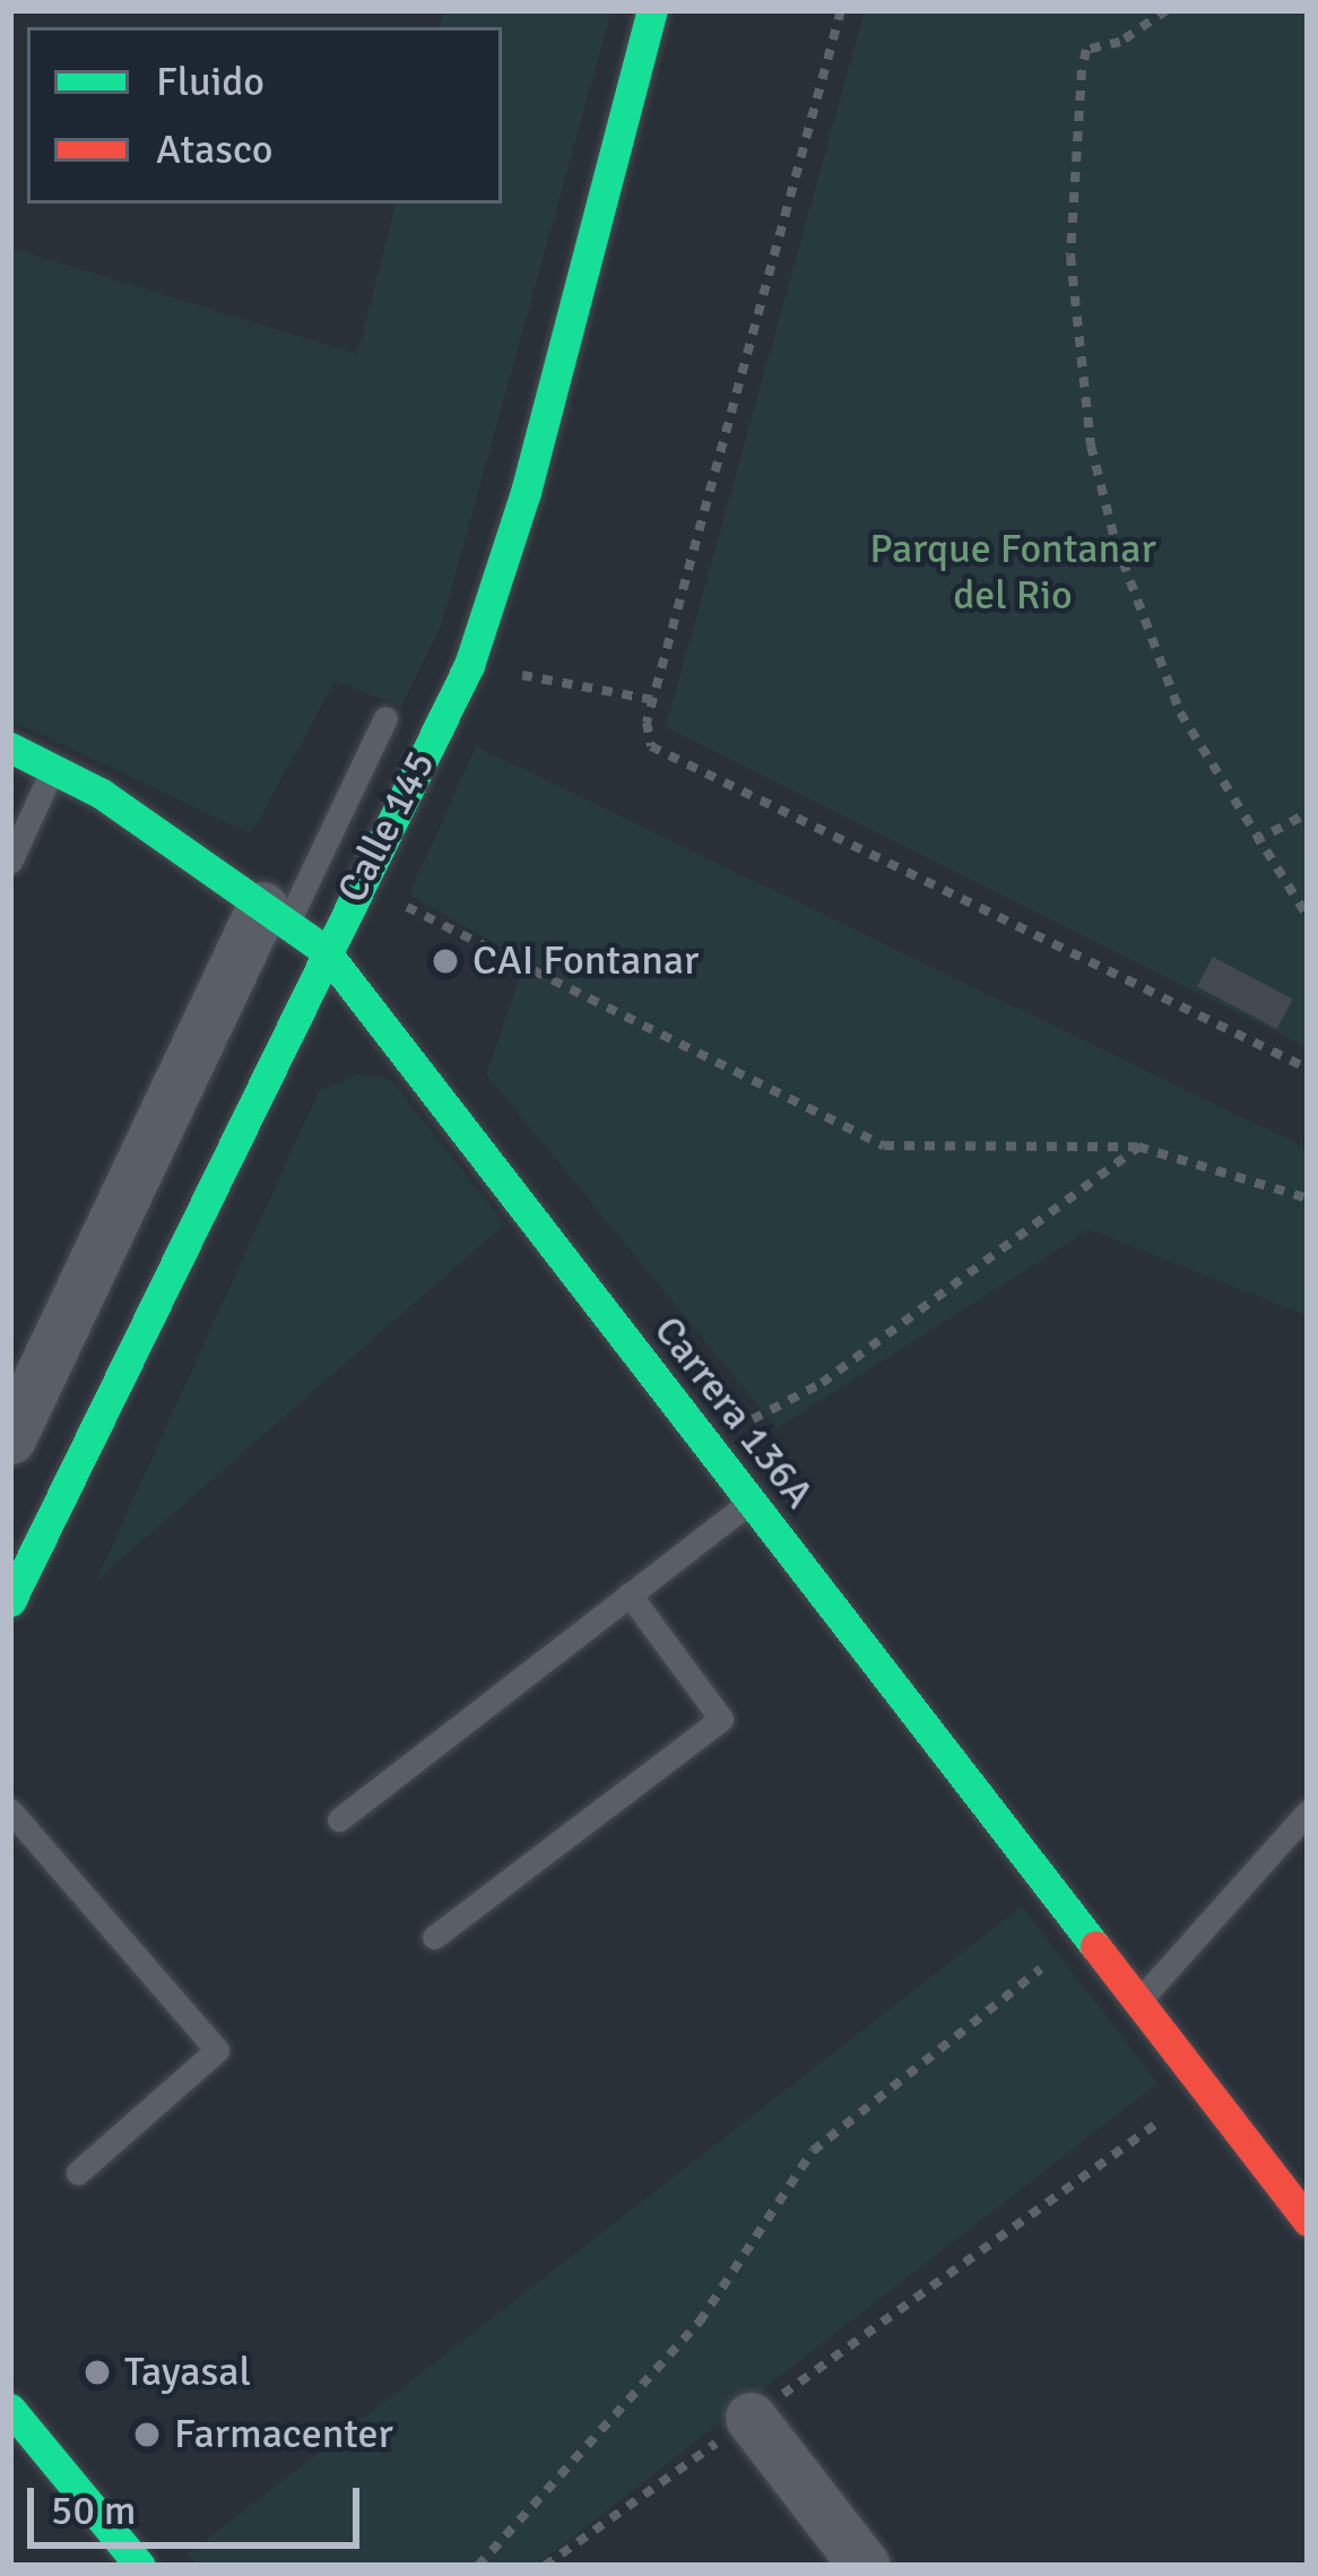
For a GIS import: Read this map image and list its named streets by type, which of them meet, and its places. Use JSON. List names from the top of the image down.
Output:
{
  "streets": {
    "street": ["Calle 145", "Carrera 136A"]
  },
  "crossings": [
    ["Calle 145", "Carrera 136A"]
  ],
  "parks": ["Parque Fontanar del Rio"],
  "places": ["CAI Fontanar", "Tayasal", "Farmacenter"],
  "legend": ["Fluido", "Atasco"],
  "scale_bar": "50 m"
}
